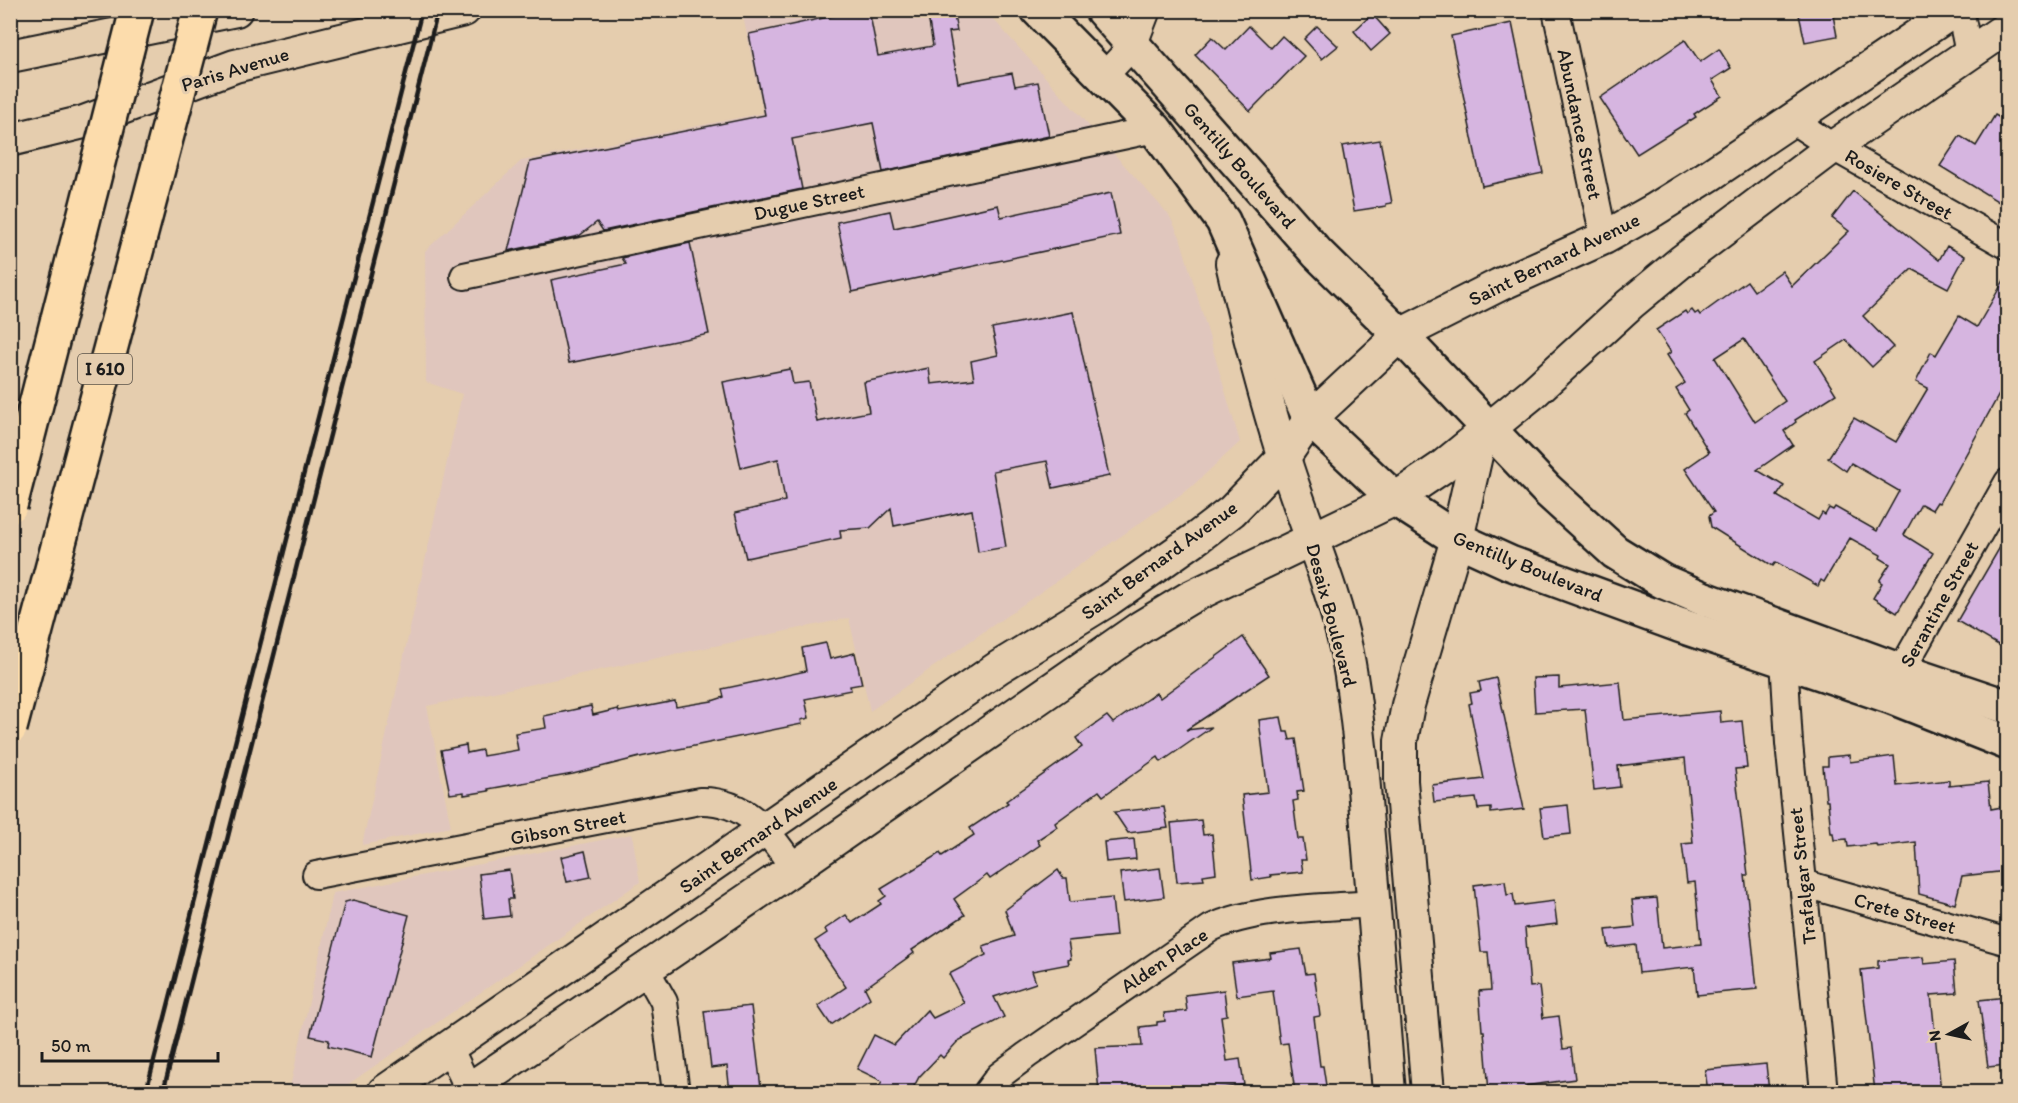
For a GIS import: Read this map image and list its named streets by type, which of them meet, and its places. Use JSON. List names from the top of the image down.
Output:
{
  "streets": {
    "highway": ["I 610"],
    "main road": ["Gentilly Boulevard"],
    "street": [
      "Paris Avenue",
      "Abundance Street",
      "Rosiere Street",
      "Dugue Street",
      "Saint Bernard Avenue",
      "Serantine Street",
      "Desaix Boulevard",
      "Gibson Street",
      "Trafalgar Street",
      "Crete Street",
      "Alden Place"
    ]
  },
  "crossings": [
    ["Abundance Street", "Saint Bernard Avenue"],
    ["Gentilly Boulevard", "Dugue Street"],
    ["Gentilly Boulevard", "Saint Bernard Avenue"],
    ["Gentilly Boulevard", "Serantine Street"],
    ["Gentilly Boulevard", "Desaix Boulevard"],
    ["Gentilly Boulevard", "Trafalgar Street"],
    ["Rosiere Street", "Saint Bernard Avenue"],
    ["Saint Bernard Avenue", "Desaix Boulevard"],
    ["Saint Bernard Avenue", "Gibson Street"],
    ["Desaix Boulevard", "Alden Place"],
    ["Trafalgar Street", "Crete Street"]
  ],
  "scale_bar": "50 m",
  "north": "left"
}
